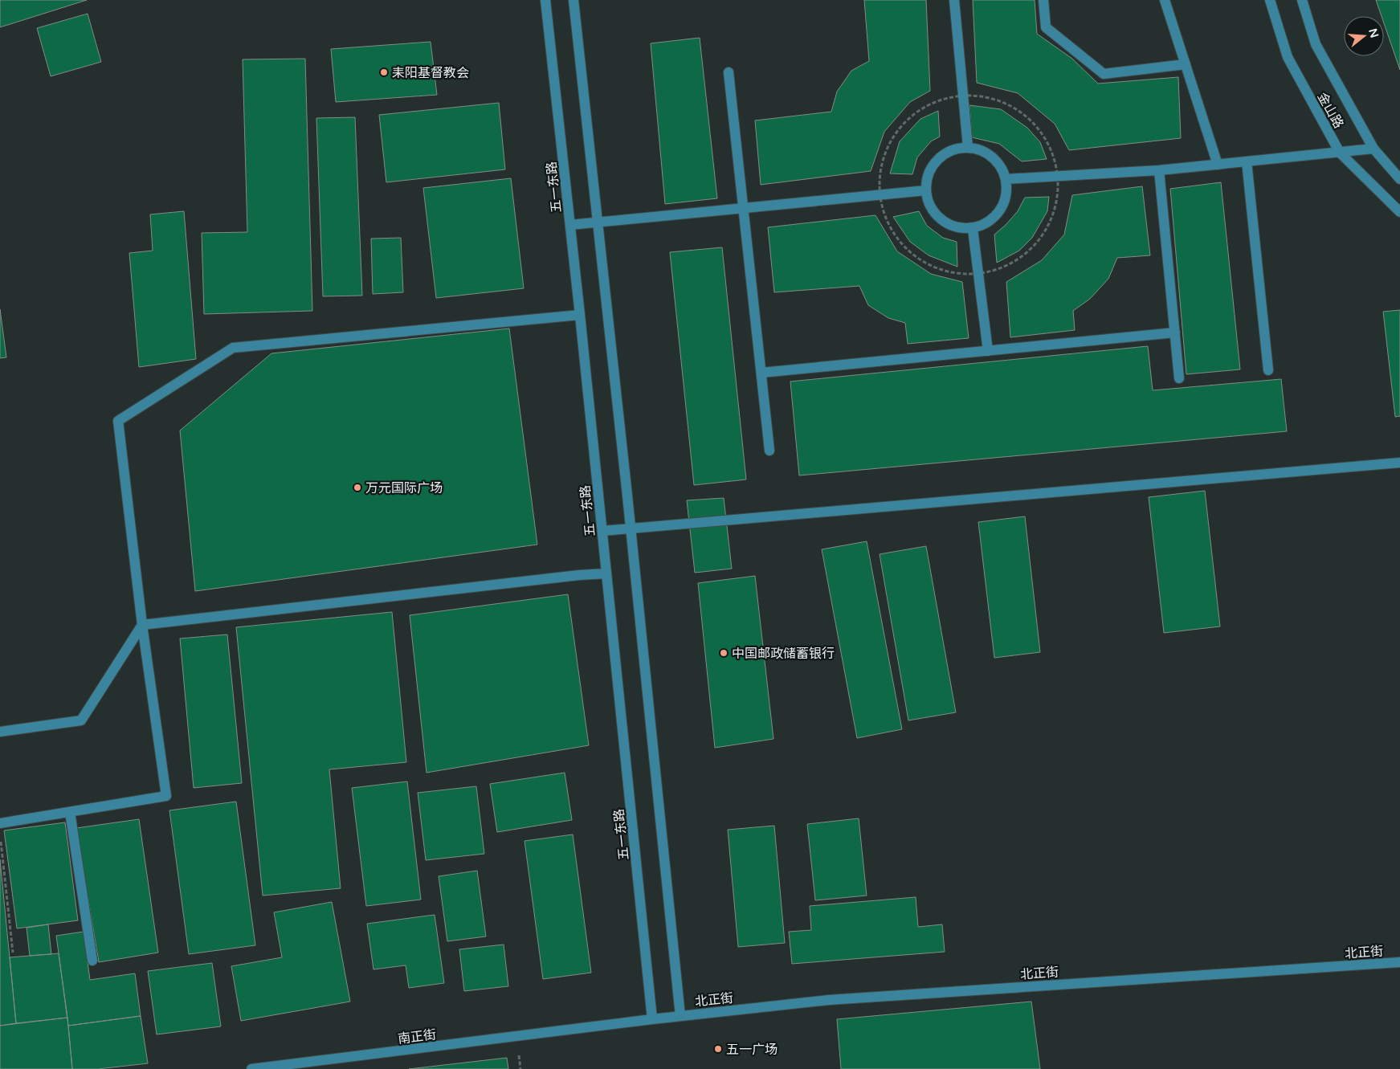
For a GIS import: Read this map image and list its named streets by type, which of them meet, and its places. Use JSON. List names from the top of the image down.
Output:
{
  "streets": {
    "street": [
      "金山路",
      "五一东路",
      "北正街",
      "南正街"
    ]
  },
  "crossings": [
    ["五一东路", "北正街"],
    ["五一东路", "南正街"],
    ["北正街", "南正街"]
  ],
  "places": [
    "耒阳基督教会",
    "万元国际广场",
    "中国邮政储蓄银行",
    "五一广场"
  ],
  "north": "right"
}
